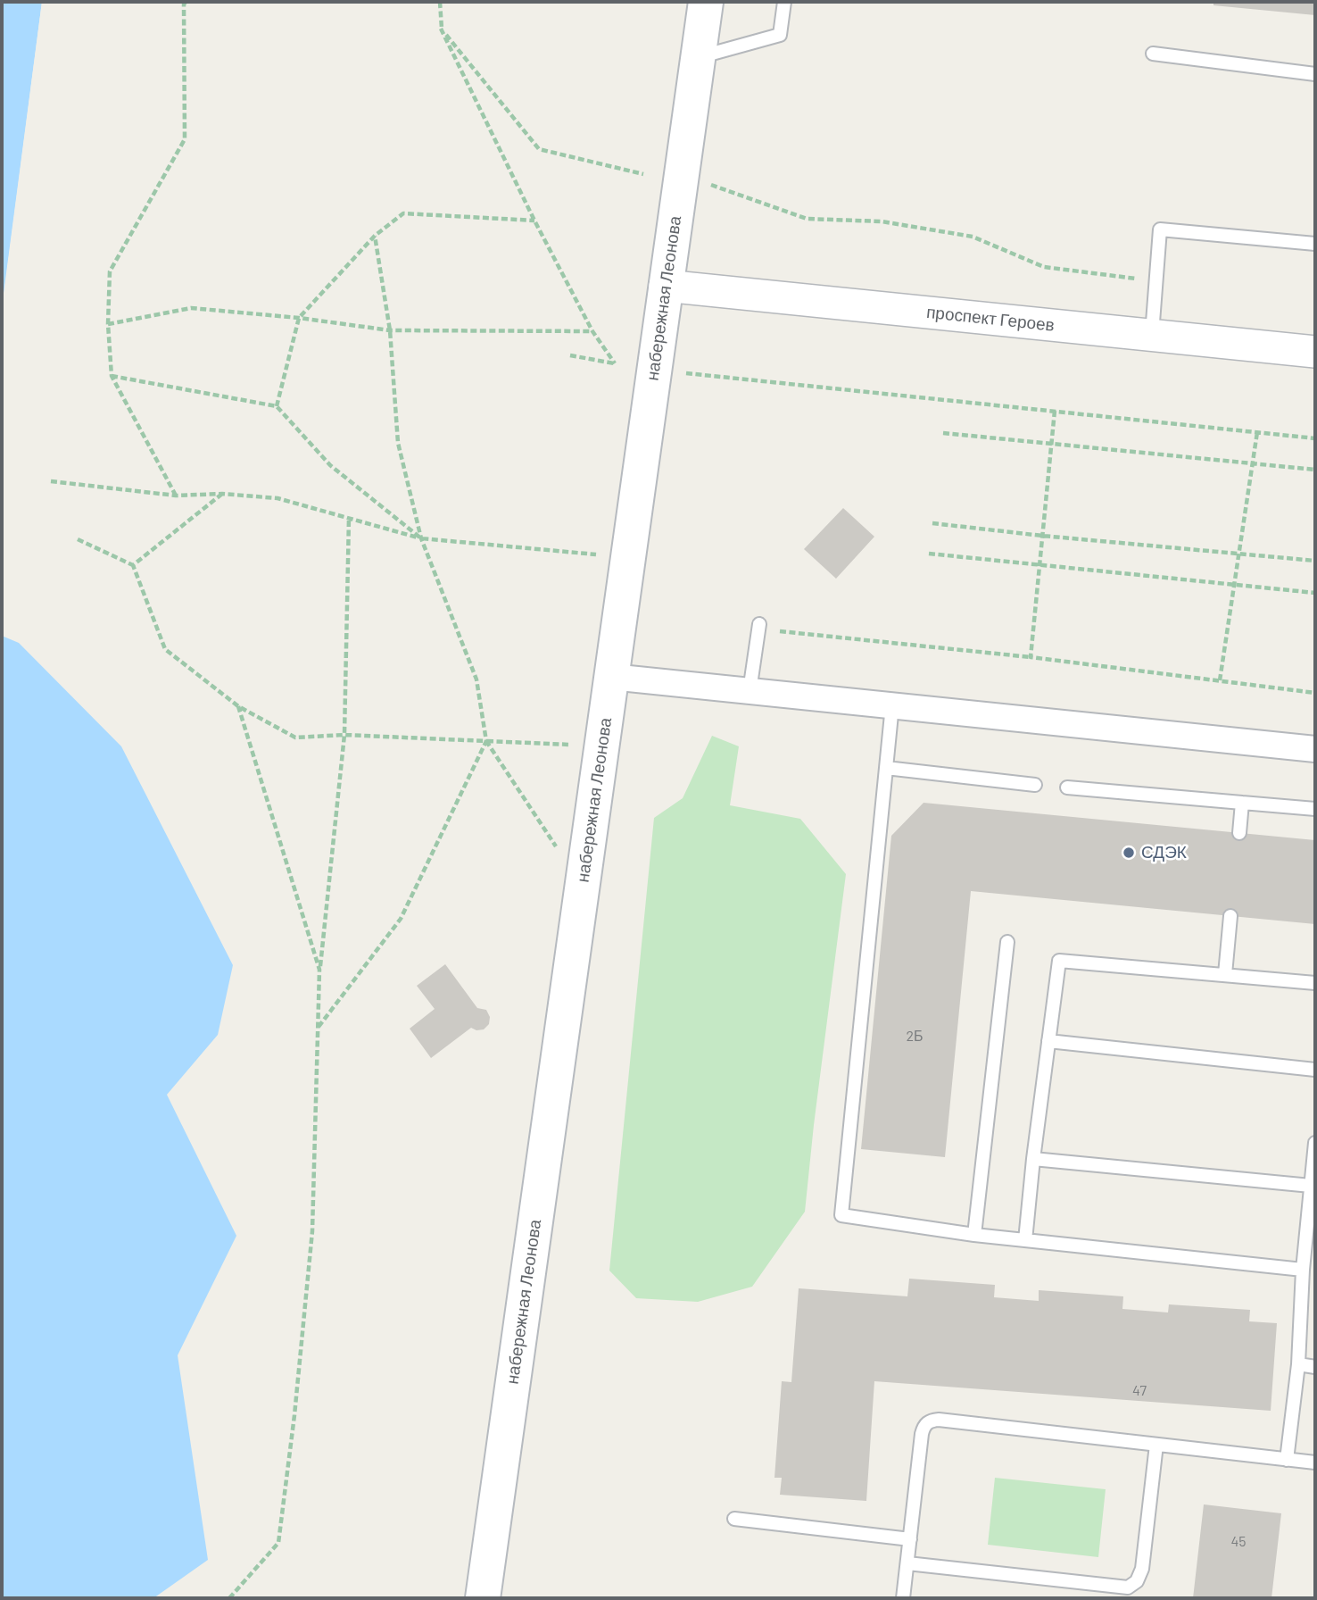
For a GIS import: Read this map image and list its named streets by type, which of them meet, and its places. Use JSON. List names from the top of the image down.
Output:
{
  "streets": {
    "main road": ["набережная Леонова"],
    "street": ["проспект Героев"]
  },
  "crossings": [
    ["набережная Леонова", "проспект Героев"]
  ],
  "places": ["СДЭК"],
  "house_numbers": ["2Б", "47", "45"]
}
